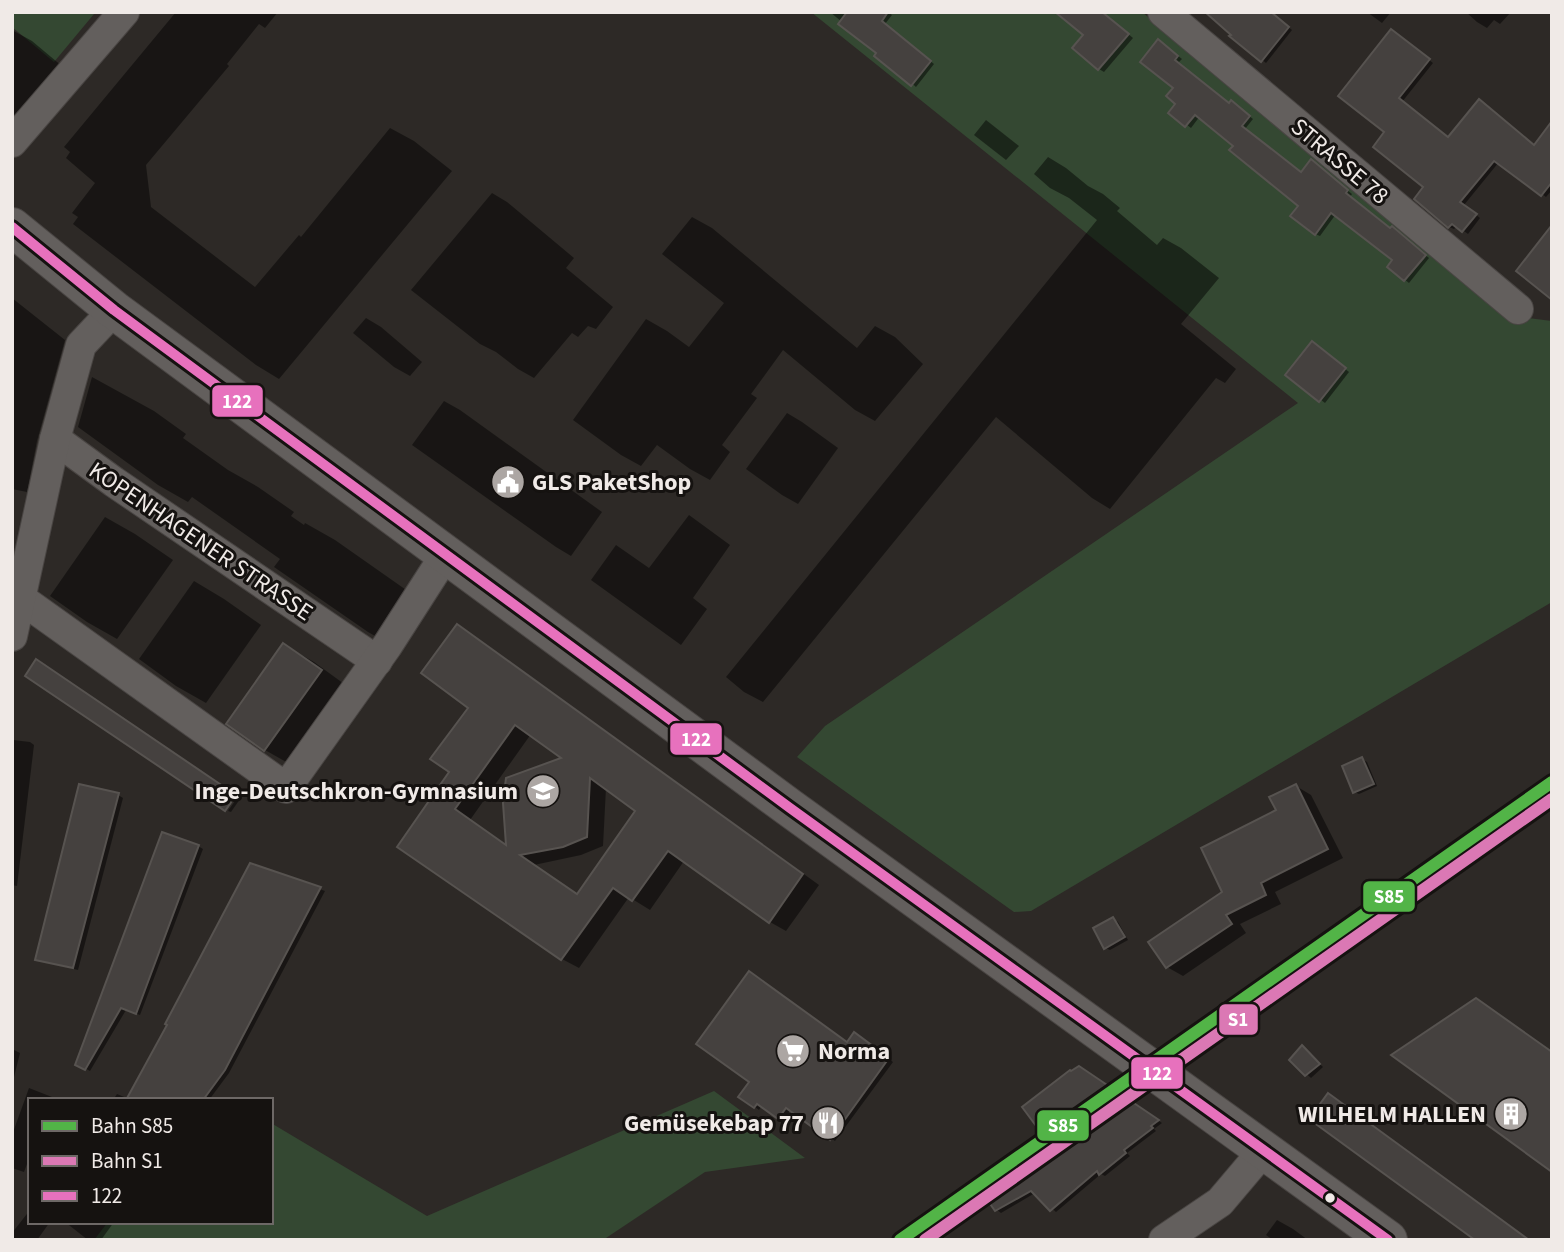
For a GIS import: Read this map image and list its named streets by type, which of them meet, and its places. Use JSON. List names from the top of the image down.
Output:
{
  "streets": {
    "street": ["STRASSE 78", "KOPENHAGENER STRASSE"]
  },
  "places": {
    "public building": ["GLS PaketShop"],
    "school or university": ["Inge-Deutschkron-Gymnasium"],
    "supermarket": ["Norma"],
    "building": ["WILHELM HALLEN"],
    "restaurant": ["Gemüsekebap 77"]
  },
  "lines": ["transit line 122", "rail line S85", "rail line S1"],
  "legend": ["Bahn S85", "Bahn S1", "122"]
}
